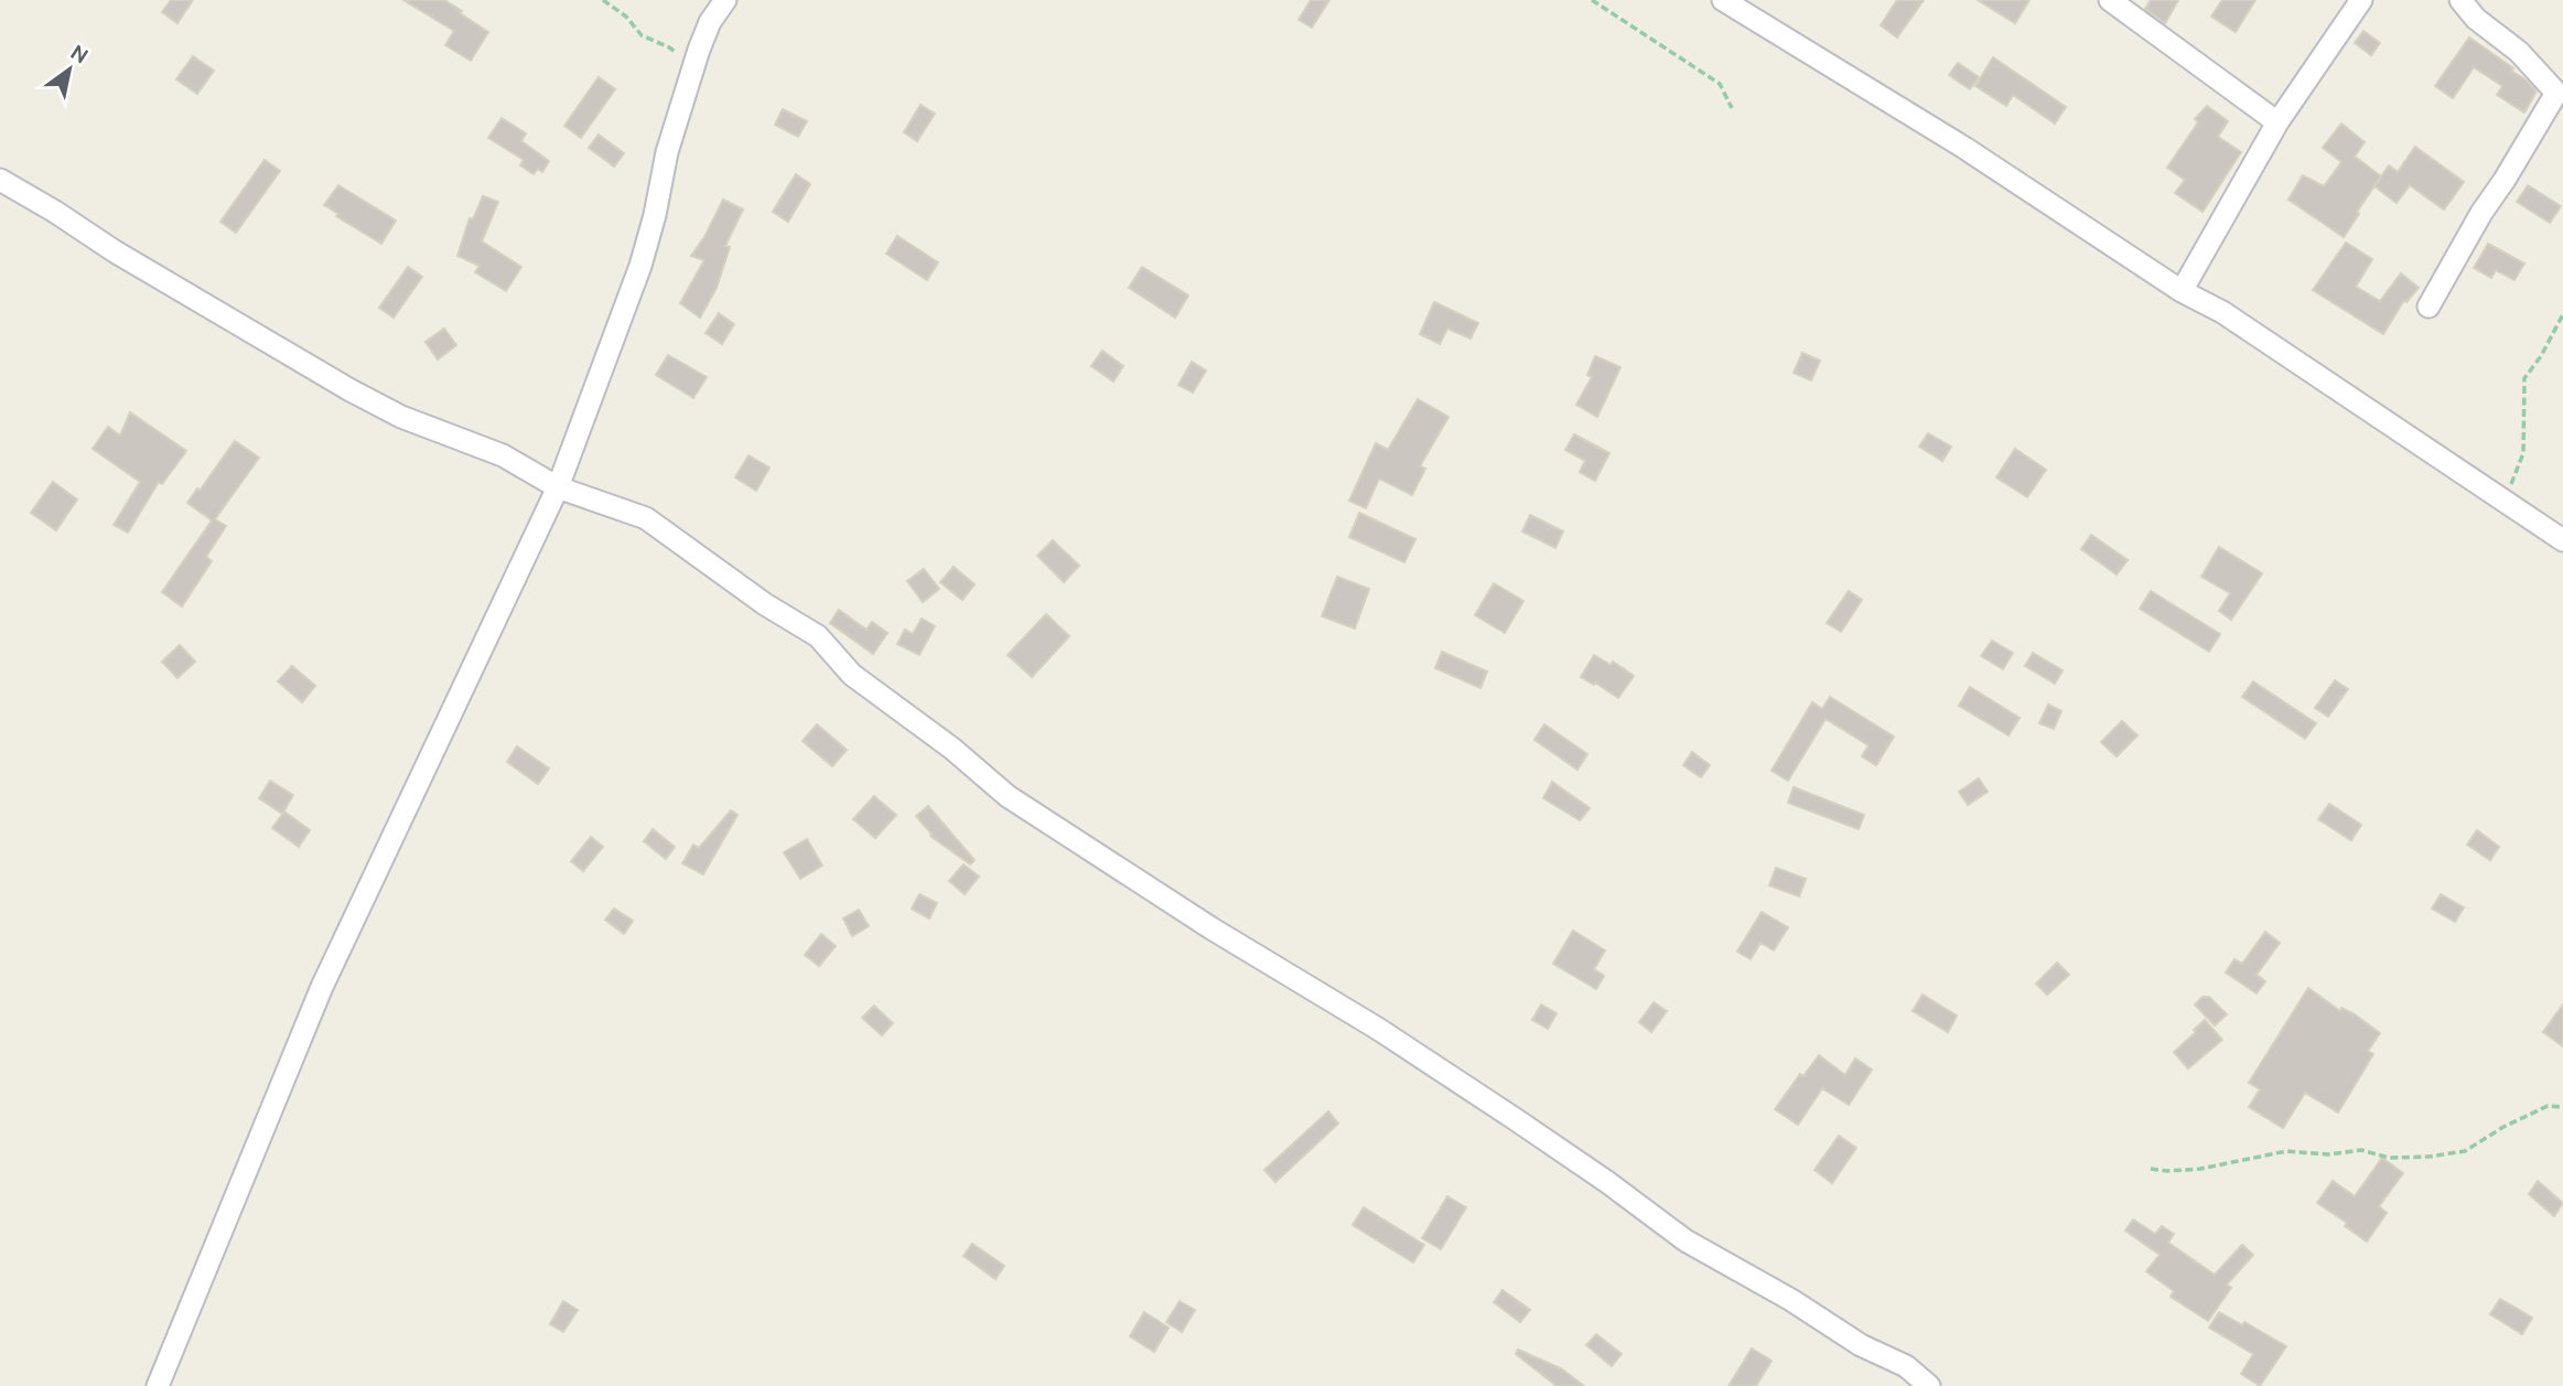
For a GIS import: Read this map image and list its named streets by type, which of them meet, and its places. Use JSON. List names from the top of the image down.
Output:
{
  "north": "top right"
}
